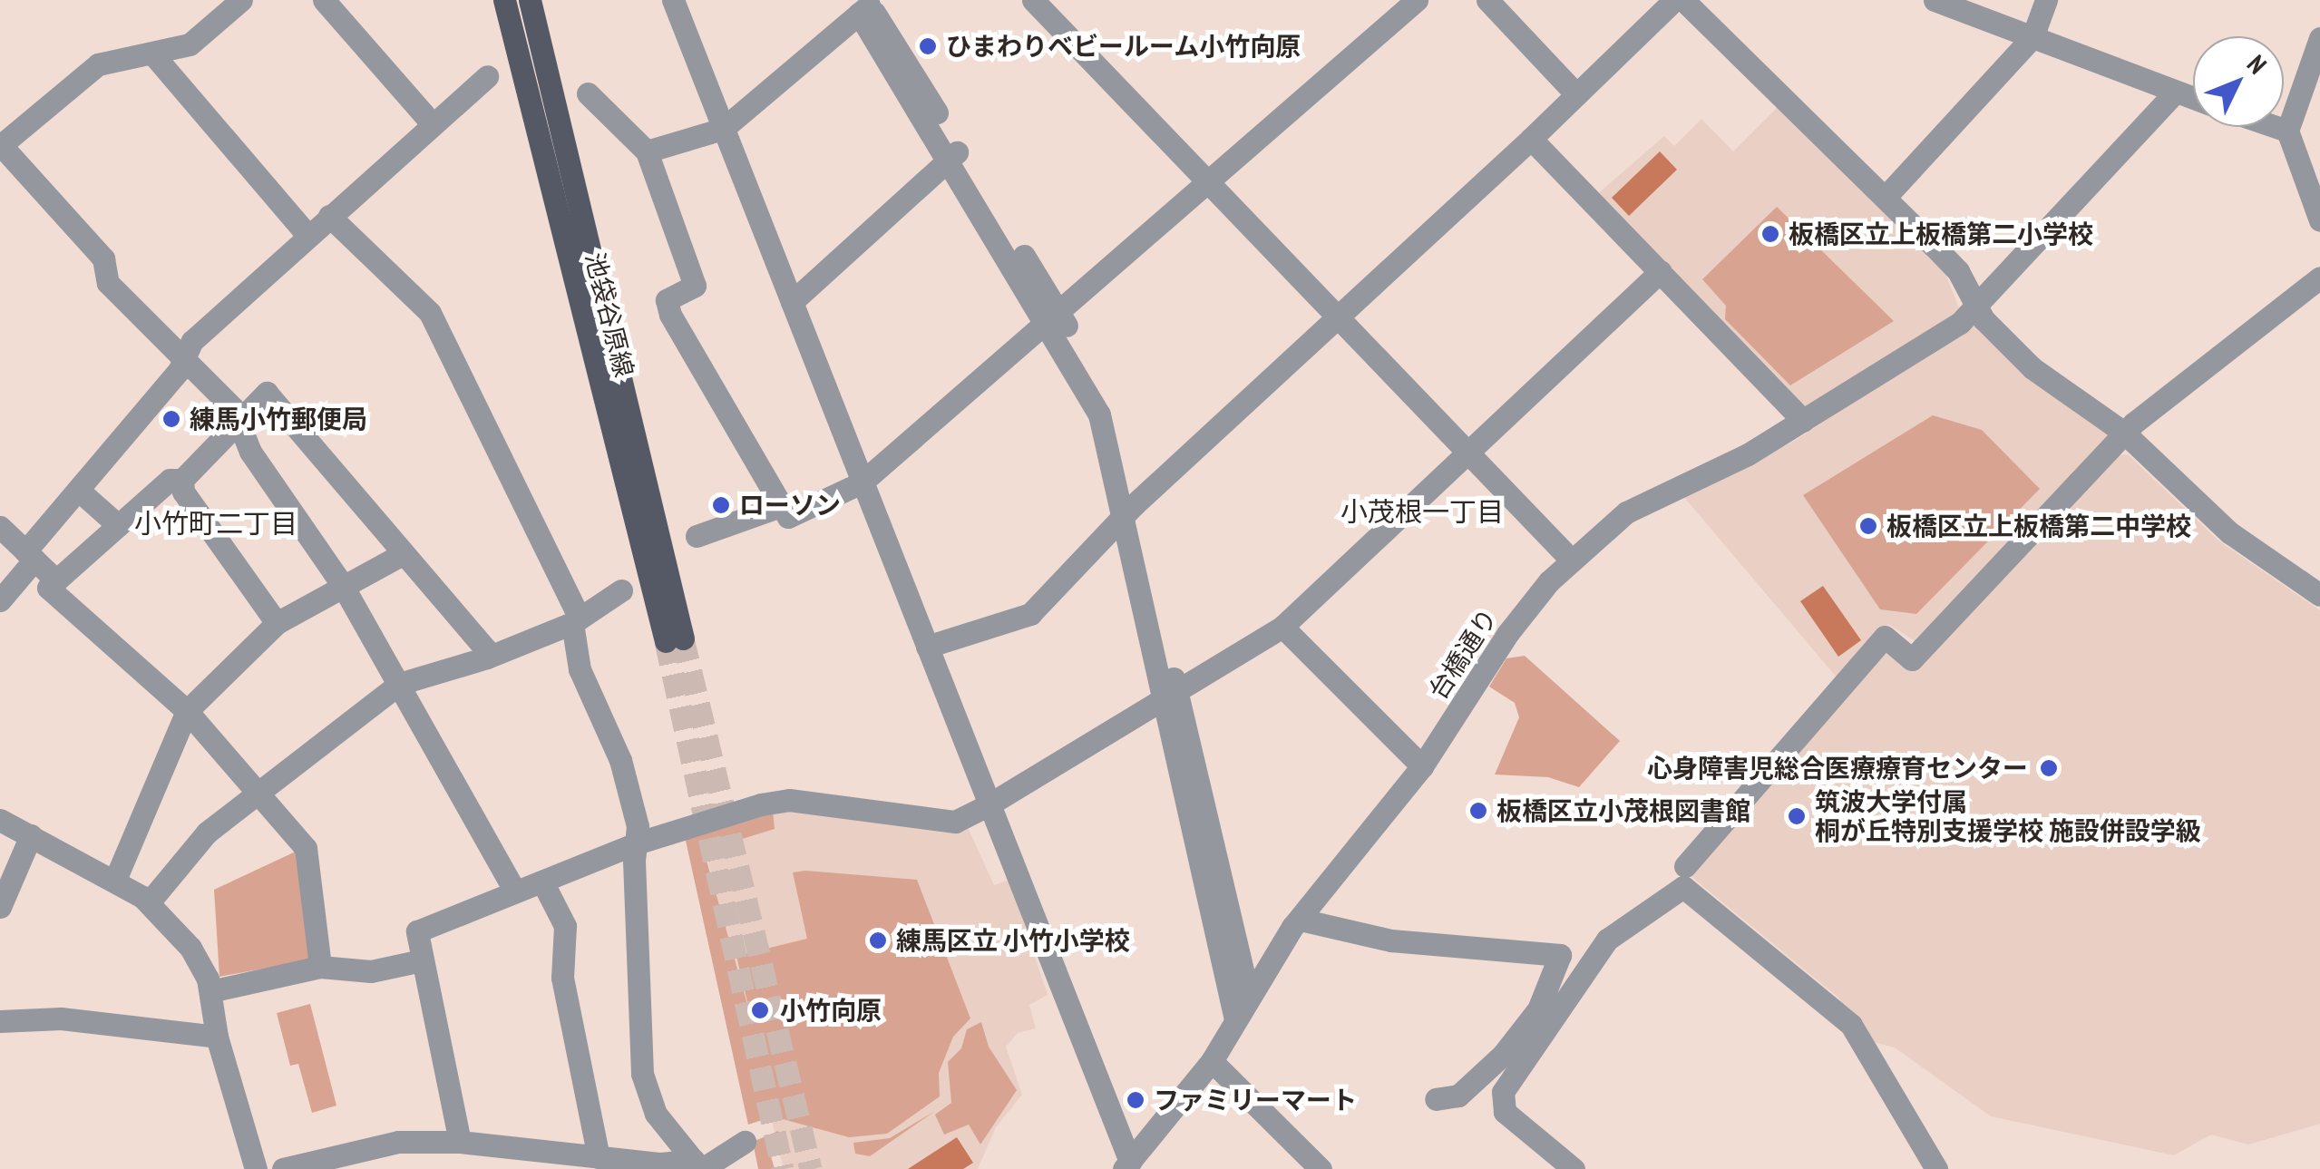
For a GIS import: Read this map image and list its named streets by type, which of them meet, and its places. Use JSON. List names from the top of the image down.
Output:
{
  "streets": {
    "main road": ["池袋谷原線"],
    "street": ["台橋通り"]
  },
  "districts": ["小茂根一丁目", "小竹町二丁目"],
  "places": [
    "ひまわりベビールーム小竹向原",
    "板橋区立上板橋第二小学校",
    "練馬小竹郵便局",
    "ローソン",
    "板橋区立上板橋第二中学校",
    "心身障害児総合医療療育センター",
    "板橋区立小茂根図書館",
    "筑波大学付属 桐が丘特別支援学校 施設併設学級",
    "練馬区立 小竹小学校",
    "小竹向原",
    "ファミリーマート"
  ],
  "north": "top right"
}
